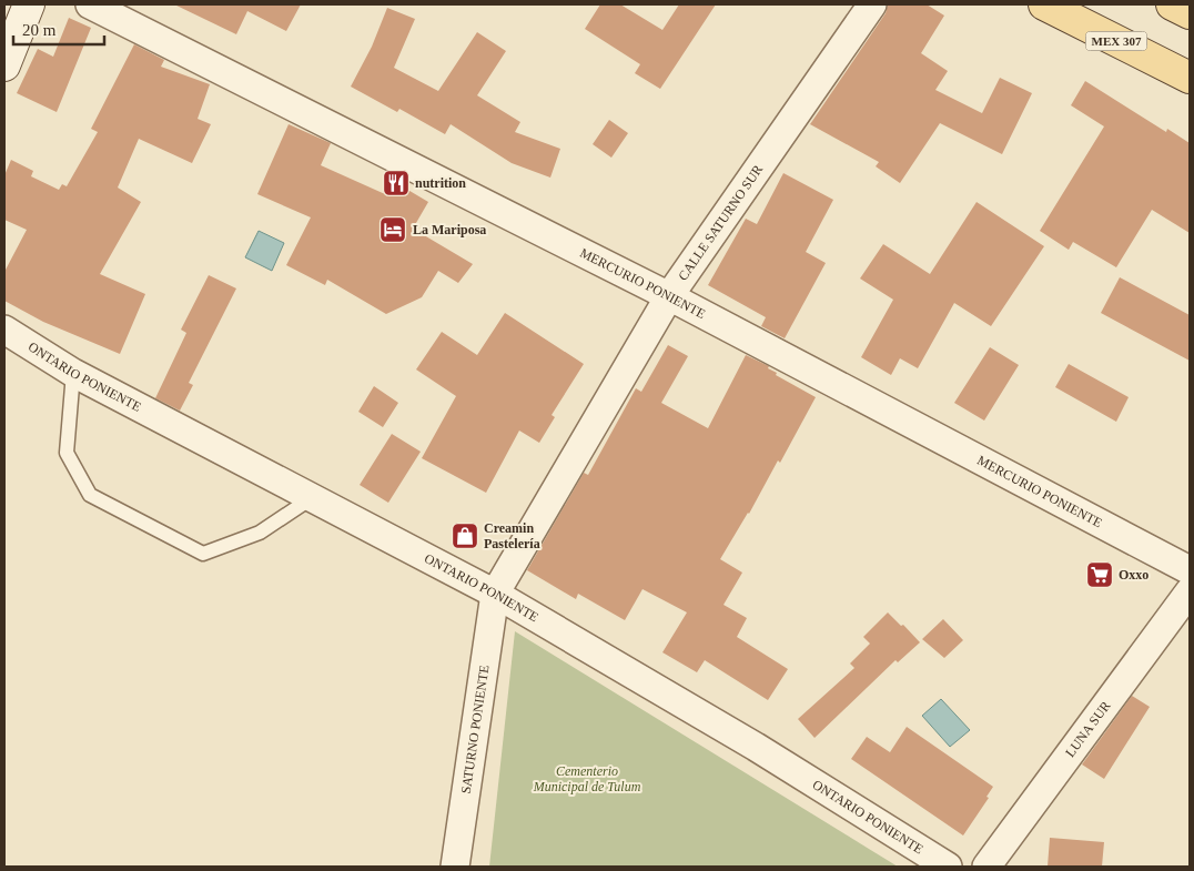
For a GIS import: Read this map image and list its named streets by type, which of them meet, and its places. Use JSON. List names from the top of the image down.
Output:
{
  "streets": {
    "main road": ["MEX 307"],
    "street": [
      "CALLE SATURNO SUR",
      "MERCURIO PONIENTE",
      "ONTARIO PONIENTE",
      "LUNA SUR",
      "SATURNO PONIENTE"
    ]
  },
  "crossings": [
    ["CALLE SATURNO SUR", "MERCURIO PONIENTE"],
    ["CALLE SATURNO SUR", "ONTARIO PONIENTE"],
    ["CALLE SATURNO SUR", "SATURNO PONIENTE"],
    ["ONTARIO PONIENTE", "SATURNO PONIENTE"]
  ],
  "parks": ["Cementerio Municipal de Tulum"],
  "places": {
    "restaurant": ["nutrition"],
    "hotel": ["La Mariposa"],
    "shop": ["Creamin Pastelería"],
    "supermarket": ["Oxxo"]
  },
  "scale_bar": "20 m"
}
